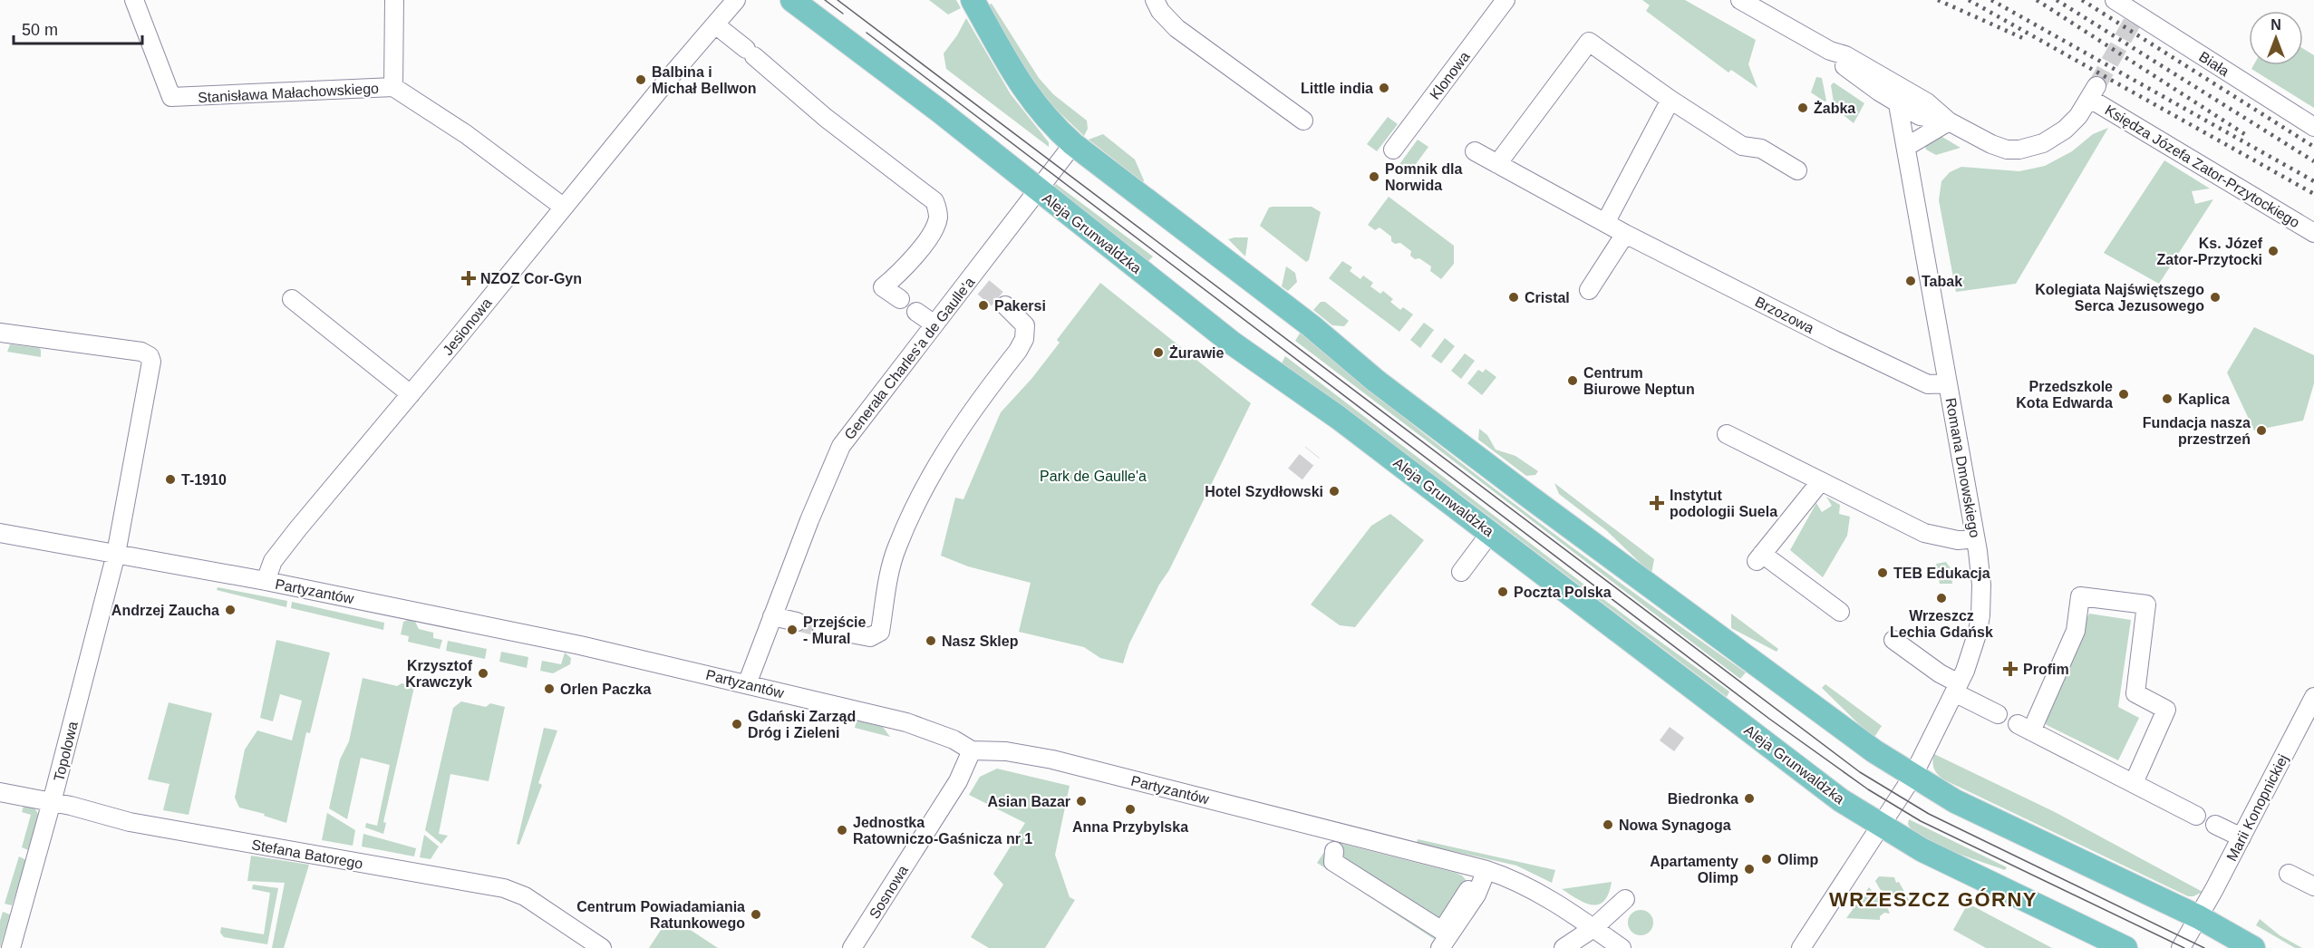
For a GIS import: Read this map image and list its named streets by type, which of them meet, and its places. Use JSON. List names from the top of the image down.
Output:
{
  "streets": {
    "main road": ["Aleja Grunwaldzka"],
    "street": [
      "Biała",
      "Klonowa",
      "Stanisława Małachowskiego",
      "Księdza Józefa Zator-Przytockiego",
      "Brzozowa",
      "Jesionowa",
      "Generała Charles'a de Gaulle'a",
      "Romana Dmowskiego",
      "Partyzantów",
      "Topolowa",
      "Marii Konopnickiej",
      "Stefana Batorego",
      "Sosnowa"
    ]
  },
  "crossings": [
    ["Stanisława Małachowskiego", "Jesionowa"],
    ["Aleja Grunwaldzka", "Generała Charles'a de Gaulle'a"],
    ["Aleja Grunwaldzka", "Romana Dmowskiego"],
    ["Brzozowa", "Romana Dmowskiego"],
    ["Jesionowa", "Partyzantów"],
    ["Generała Charles'a de Gaulle'a", "Partyzantów"],
    ["Partyzantów", "Topolowa"],
    ["Partyzantów", "Sosnowa"],
    ["Topolowa", "Stefana Batorego"]
  ],
  "districts": ["WRZESZCZ GÓRNY"],
  "parks": ["Park de Gaulle'a"],
  "places": {
    "other": [
      "Balbina i Michał Bellwon",
      "Little india",
      "Żabka",
      "Pomnik dla Norwida",
      "Ks. Józef Zator-Przytocki",
      "Tabak",
      "Cristal",
      "Kolegiata Najświętszego Serca Jezusowego",
      "Pakersi",
      "Żurawie",
      "Centrum Biurowe Neptun",
      "Przedszkole Kota Edwarda",
      "Kaplica",
      "Fundacja nasza przestrzeń",
      "T-1910",
      "Hotel Szydłowski",
      "TEB Edukacja",
      "Poczta Polska",
      "Wrzeszcz Lechia Gdańsk",
      "Andrzej Zaucha",
      "Przejście - Mural",
      "Nasz Sklep",
      "Krzysztof Krawczyk",
      "Orlen Paczka",
      "Gdański Zarząd Dróg i Zieleni",
      "Biedronka",
      "Asian Bazar",
      "Anna Przybylska",
      "Nowa Synagoga",
      "Jednostka Ratowniczo-Gaśnicza nr 1",
      "Olimp",
      "Apartamenty Olimp",
      "Centrum Powiadamiania Ratunkowego"
    ],
    "health": ["NZOZ Cor-Gyn", "Instytut podologii Suela", "Profim"]
  },
  "scale_bar": "50 m",
  "north": "top"
}
